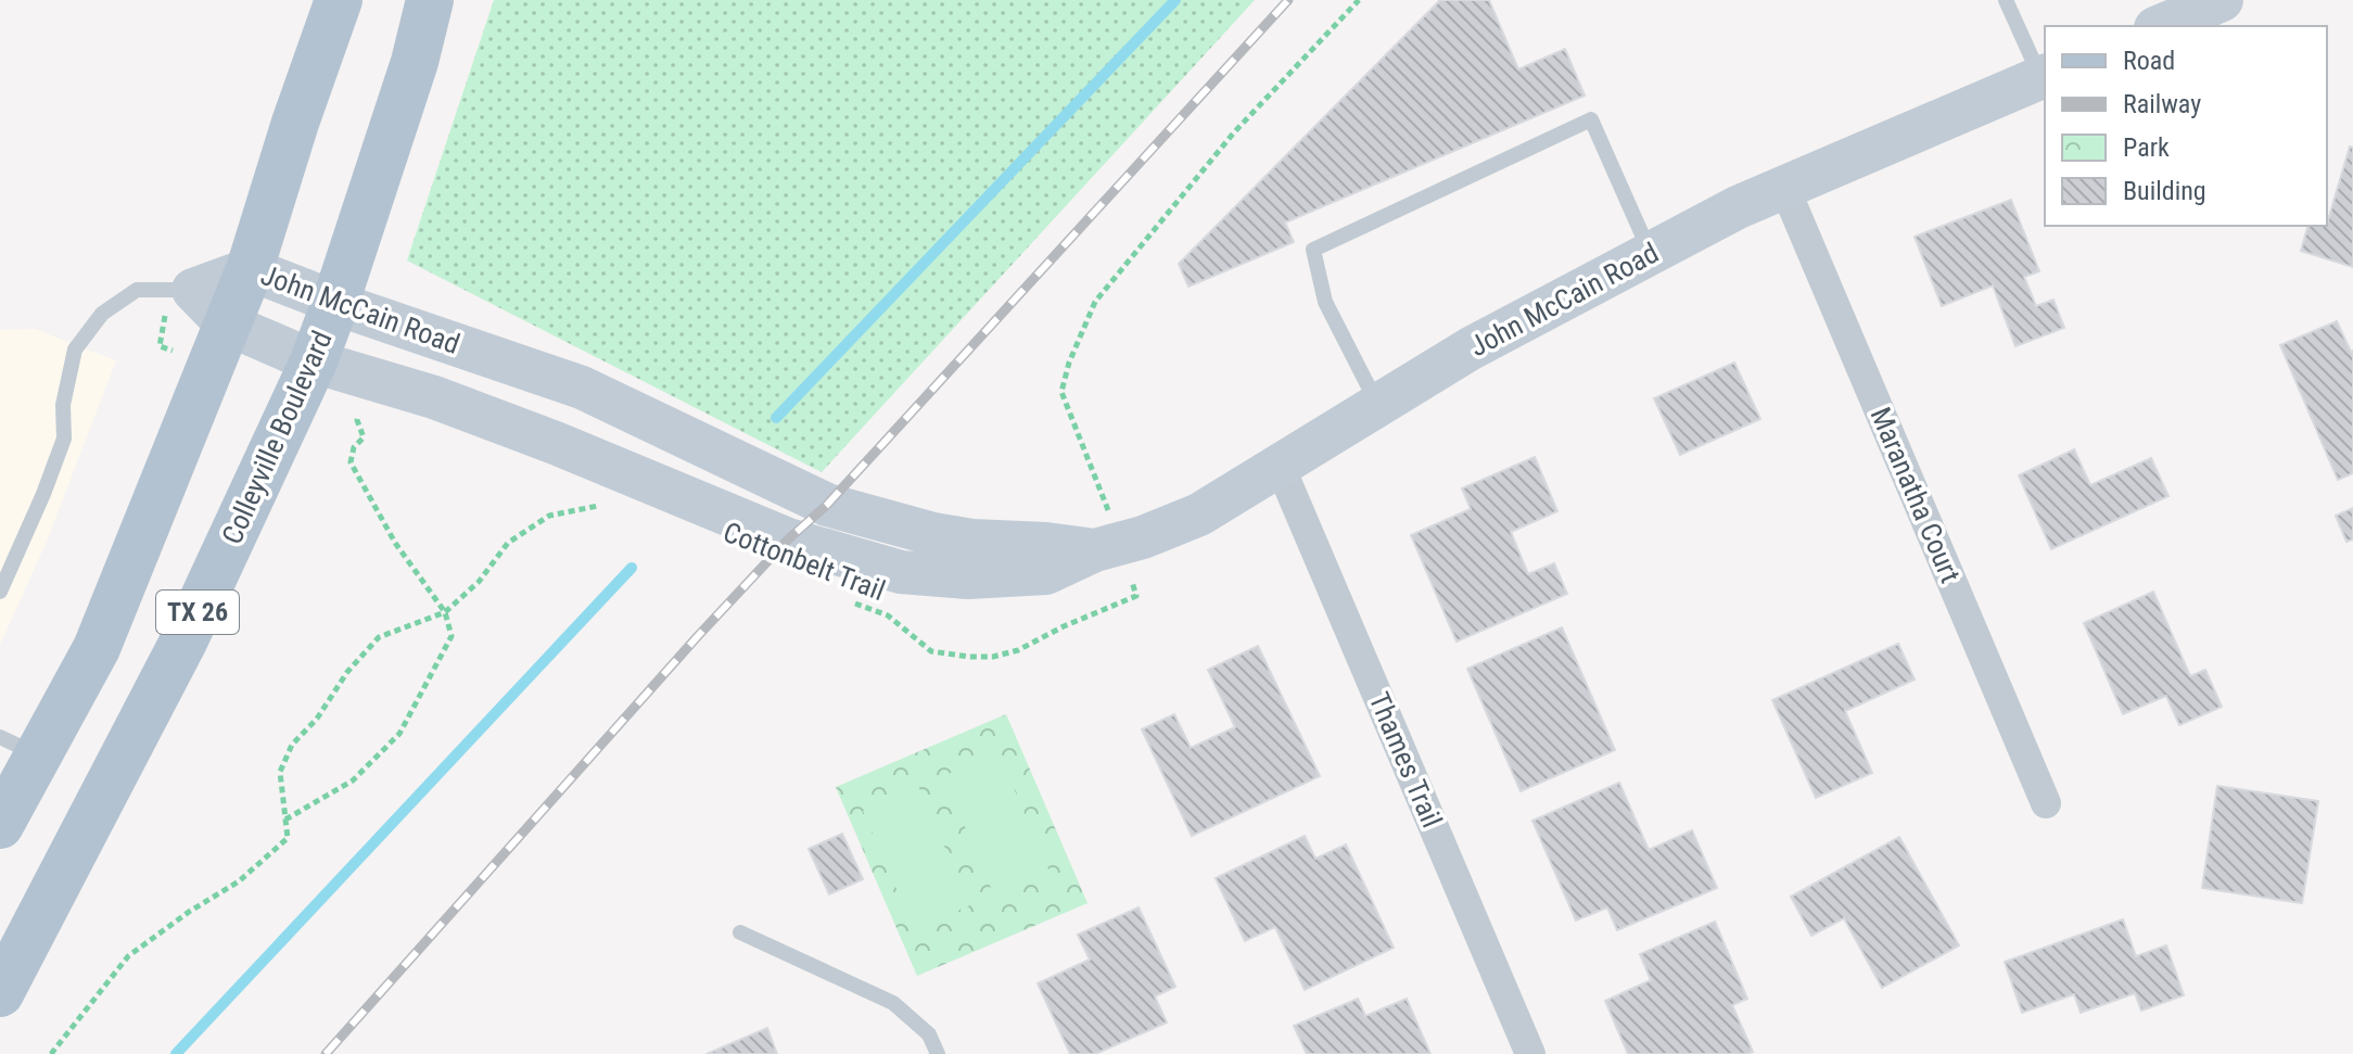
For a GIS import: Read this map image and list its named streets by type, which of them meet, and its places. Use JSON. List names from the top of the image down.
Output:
{
  "streets": {
    "main road": ["John McCain Road", "Colleyville Boulevard", "TX 26"],
    "street": ["Maranatha Court", "Thames Trail"],
    "path": ["Cottonbelt Trail"]
  },
  "crossings": [
    ["John McCain Road", "Colleyville Boulevard"],
    ["John McCain Road", "Maranatha Court"],
    ["John McCain Road", "Cottonbelt Trail"],
    ["John McCain Road", "TX 26"],
    ["John McCain Road", "Thames Trail"]
  ],
  "legend": [
    "Road",
    "Railway",
    "Park",
    "Building"
  ]
}
